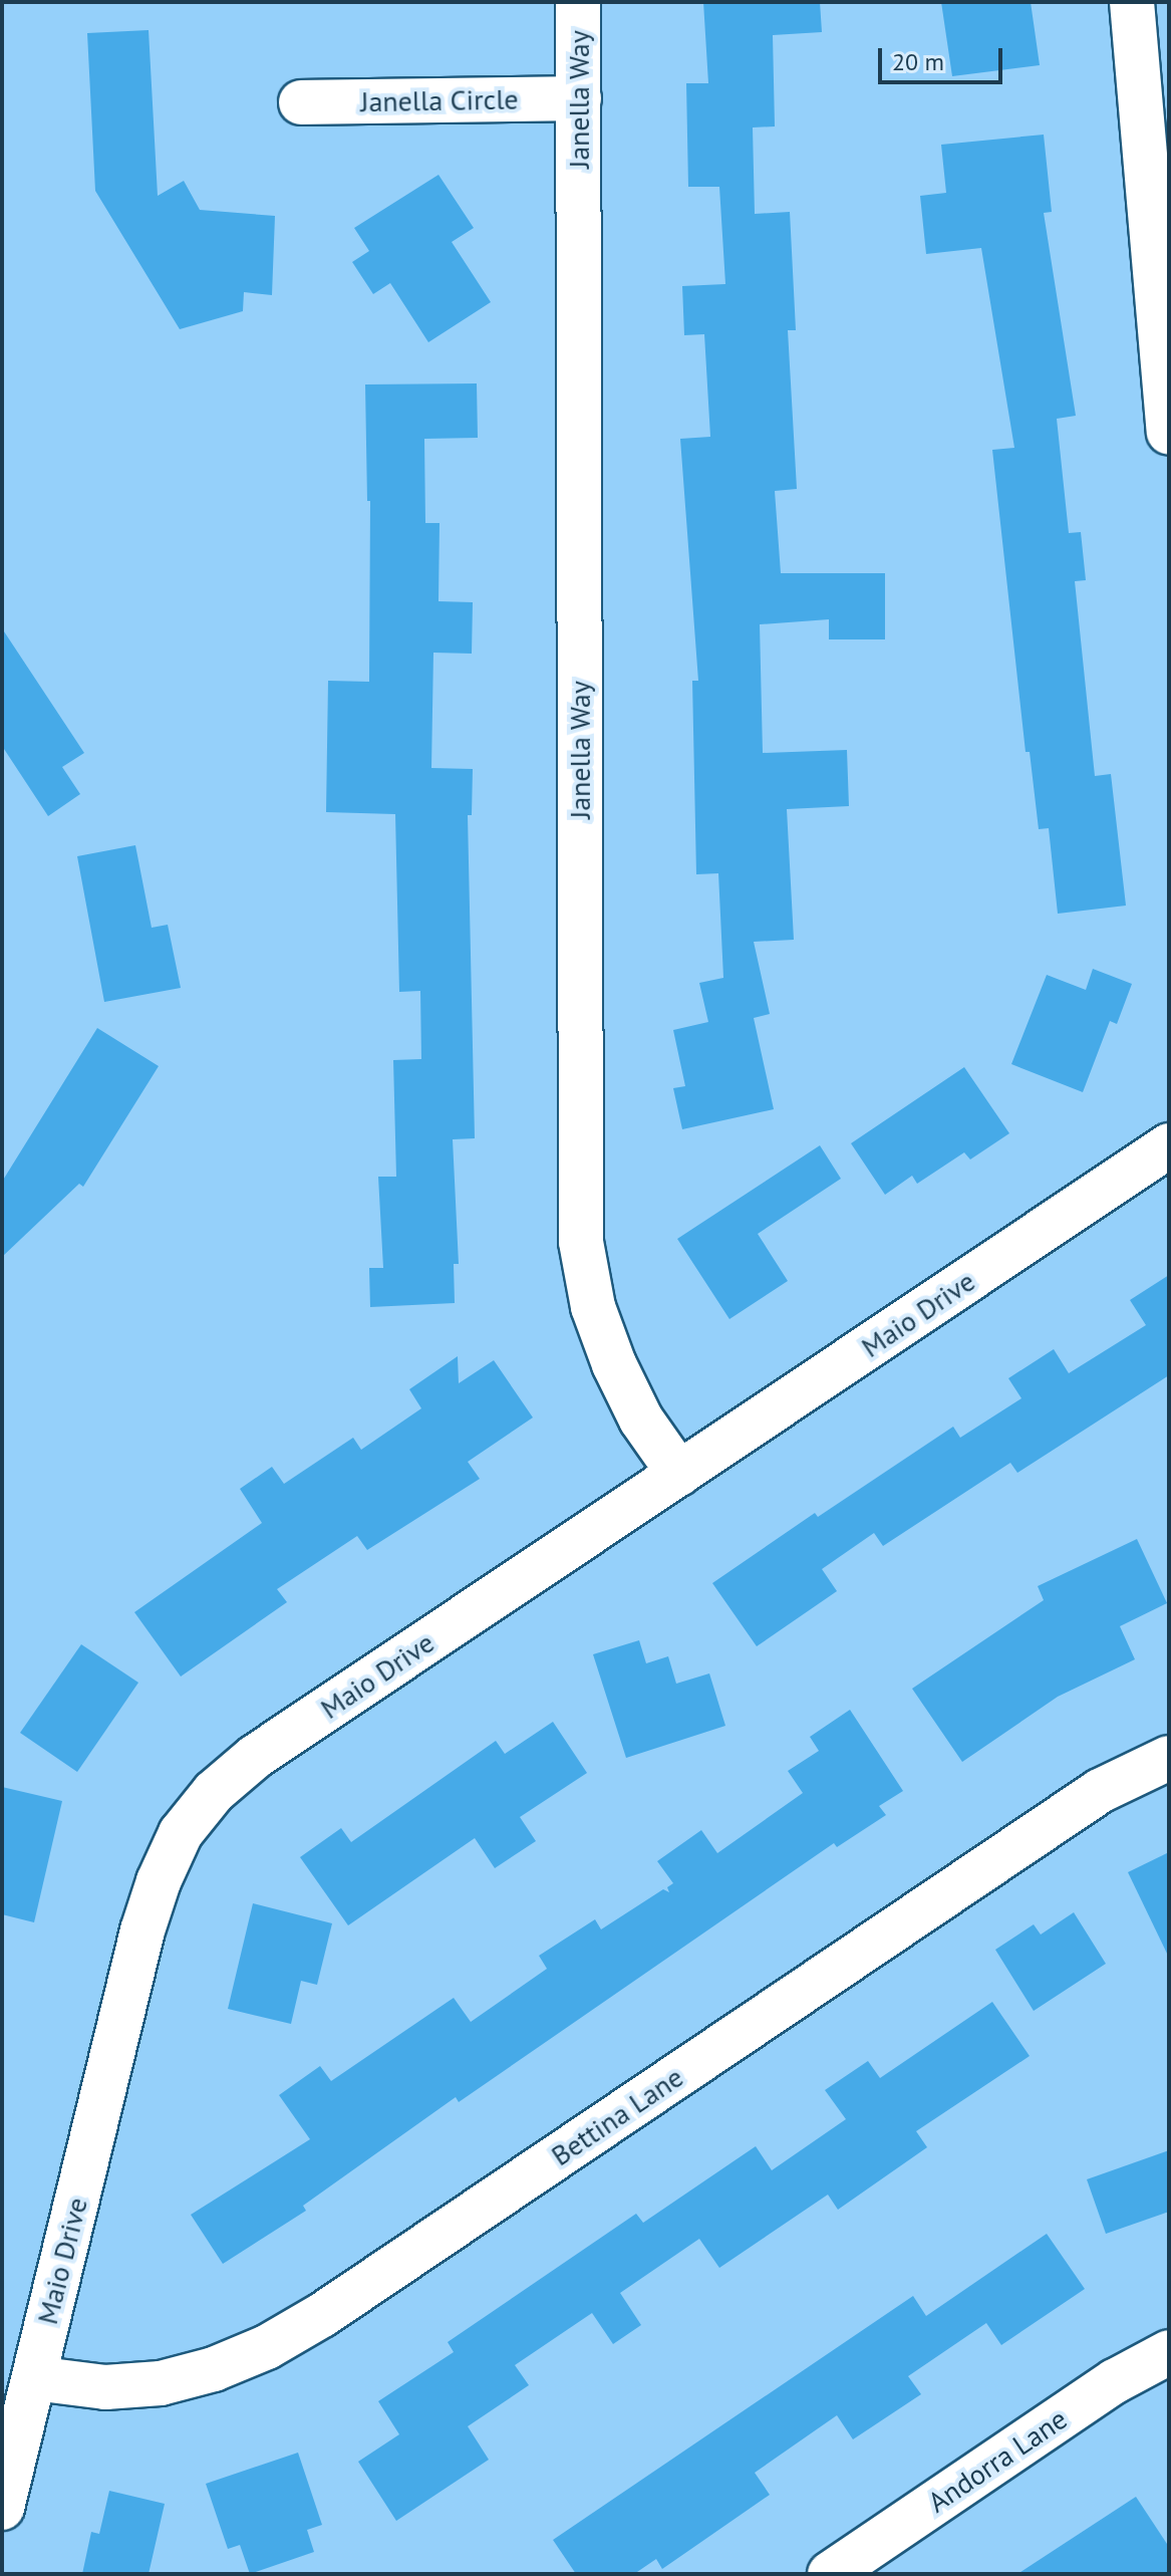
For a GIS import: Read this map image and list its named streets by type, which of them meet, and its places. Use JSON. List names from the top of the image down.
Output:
{
  "streets": {
    "street": [
      "Janella Way",
      "Janella Circle",
      "Maio Drive",
      "Bettina Lane",
      "Andorra Lane"
    ]
  },
  "crossings": [
    ["Janella Way", "Janella Circle"],
    ["Janella Way", "Maio Drive"],
    ["Maio Drive", "Bettina Lane"]
  ],
  "scale_bar": "20 m"
}
